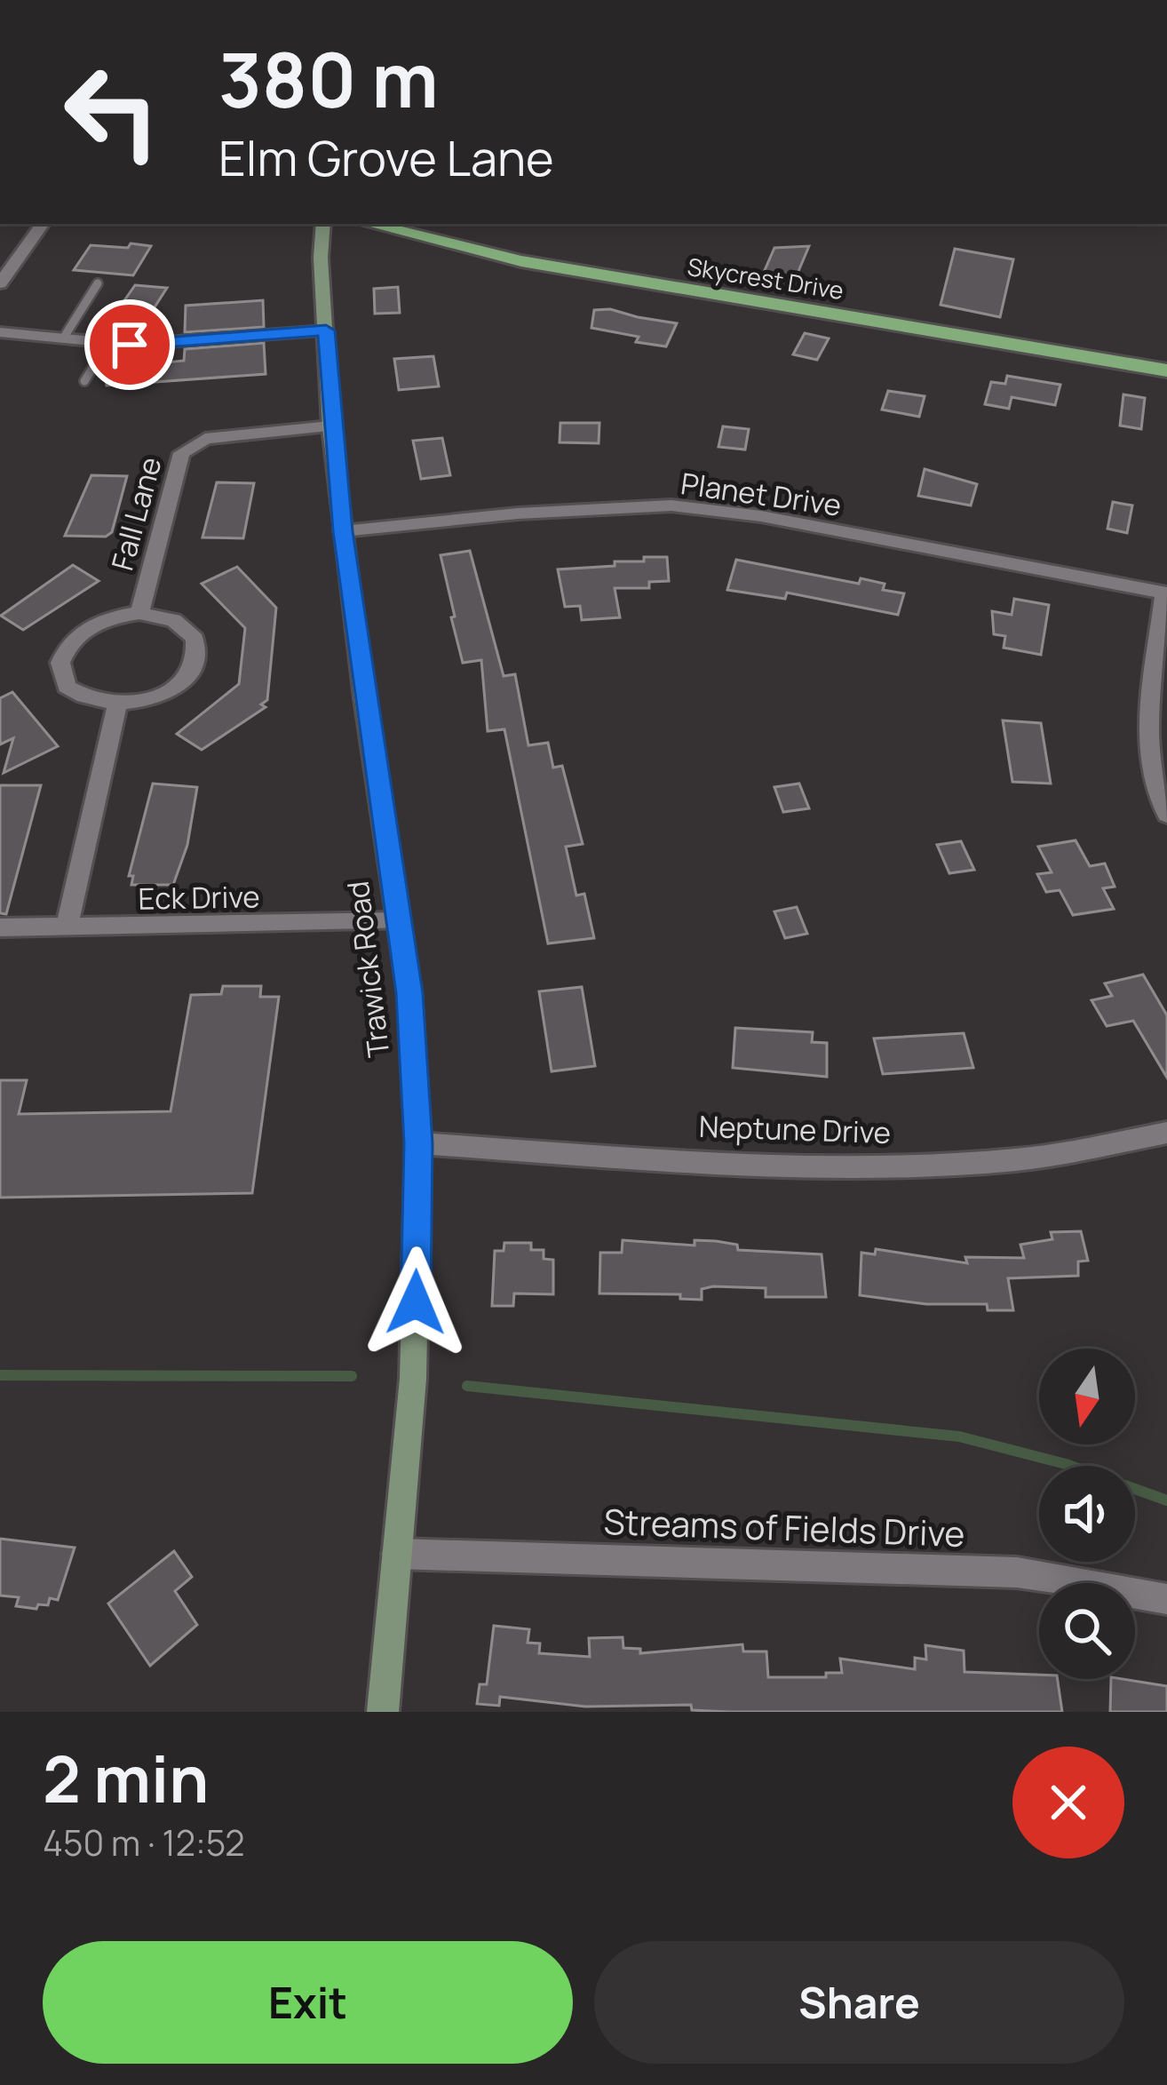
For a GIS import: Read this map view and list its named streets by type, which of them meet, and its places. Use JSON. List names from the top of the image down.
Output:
{
  "streets": {
    "main road": ["Skycrest Drive"],
    "street": [
      "Planet Drive",
      "Fall Lane",
      "Eck Drive",
      "Trawick Road",
      "Neptune Drive",
      "Streams of Fields Drive"
    ]
  },
  "crossings": [
    ["Planet Drive", "Trawick Road"],
    ["Fall Lane", "Trawick Road"],
    ["Eck Drive", "Trawick Road"],
    ["Trawick Road", "Neptune Drive"],
    ["Trawick Road", "Streams of Fields Drive"]
  ],
  "north": "bottom",
  "page": {
    "turn": ["380 m", "Elm Grove Lane"],
    "heading": ["2 min", "450 m · 12:52"],
    "buttons": ["Exit", "Share"]
  }
}
